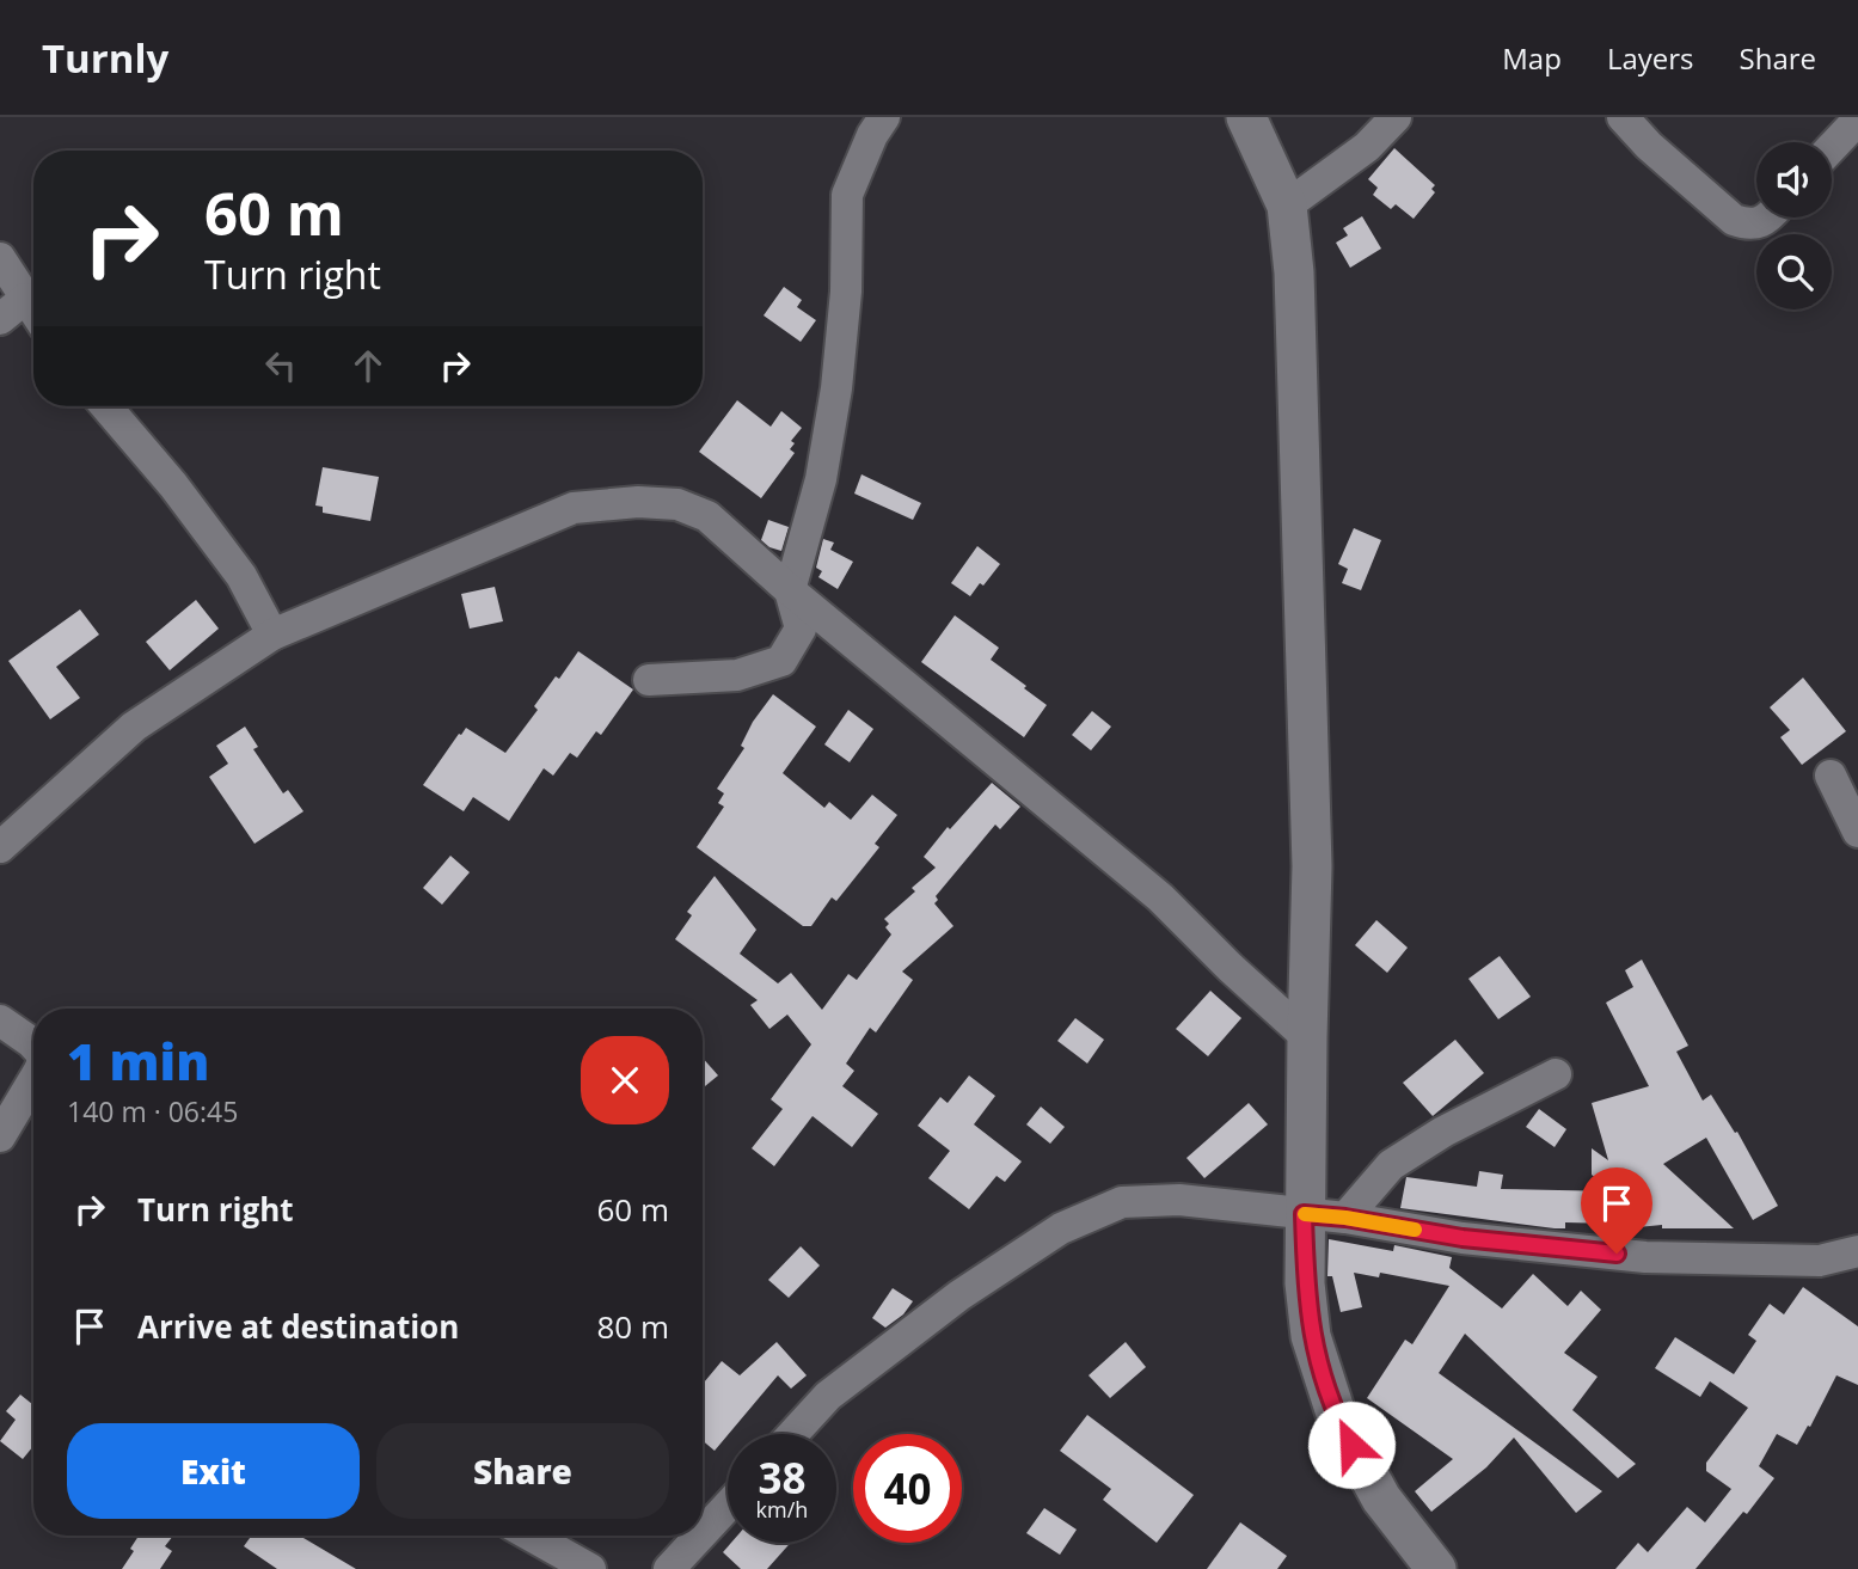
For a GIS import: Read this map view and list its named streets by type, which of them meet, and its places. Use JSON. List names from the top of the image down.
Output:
{
  "page": {
    "header": "Turnly",
    "nav": ["Map", "Layers", "Share"],
    "turn": ["60 m", "Turn right"],
    "heading": ["1 min", "140 m · 06:45"],
    "list": [
      {
        "name": "Turn right",
        "value": "60 m"
      },
      {
        "name": "Arrive at destination",
        "value": "80 m"
      }
    ],
    "buttons": ["Exit", "Share"],
    "speed": "38 km/h",
    "limit": "40"
  }
}
